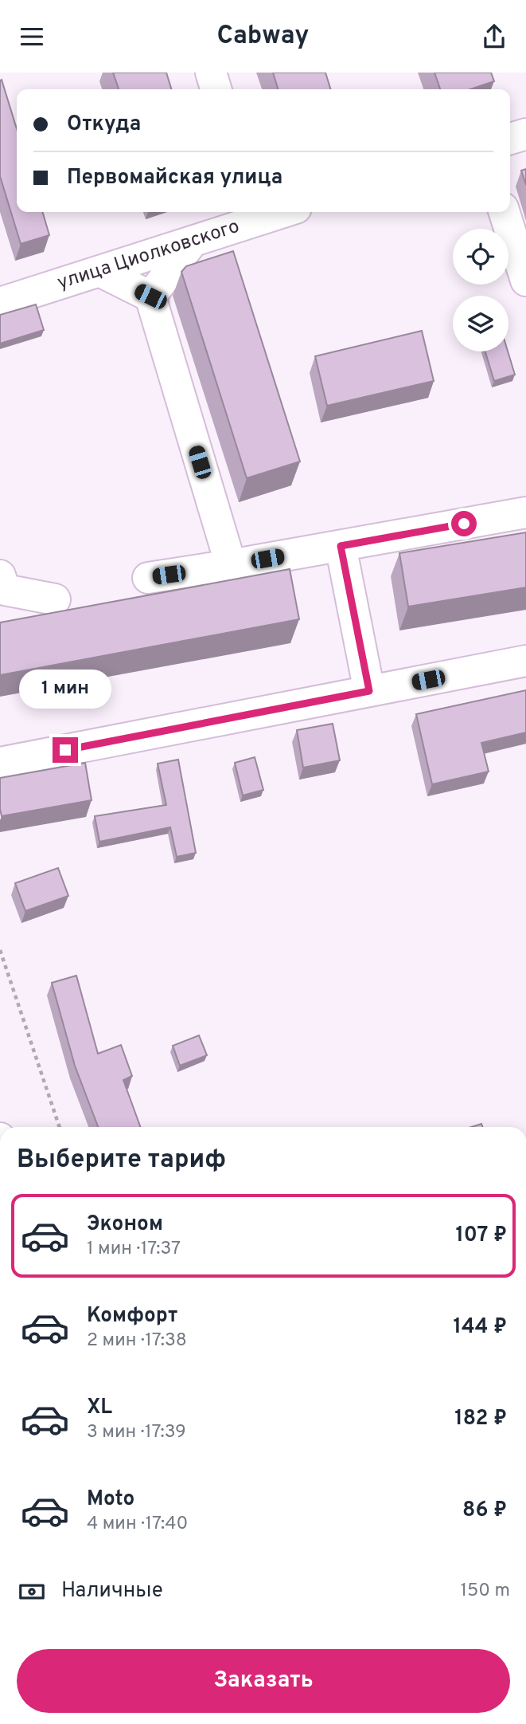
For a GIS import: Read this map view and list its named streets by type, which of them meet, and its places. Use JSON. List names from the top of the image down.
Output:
{
  "streets": {
    "street": ["улица Циолковского"]
  },
  "page": {
    "header": "Cabway",
    "banner": ["Откуда", "Первомайская улица"],
    "bubble": "1 мин",
    "heading": "Выберите тариф",
    "list": [
      {
        "name": "Эконом",
        "note": "1 мин · 17:37",
        "value": "107 ₽"
      },
      {
        "name": "Комфорт",
        "note": "2 мин · 17:38",
        "value": "144 ₽"
      },
      {
        "name": "XL",
        "note": "3 мин · 17:39",
        "value": "182 ₽"
      },
      {
        "name": "Moto",
        "note": "4 мин · 17:40",
        "value": "86 ₽"
      }
    ],
    "pay": ["Наличные", "150 m"],
    "buttons": "Заказать"
  }
}
